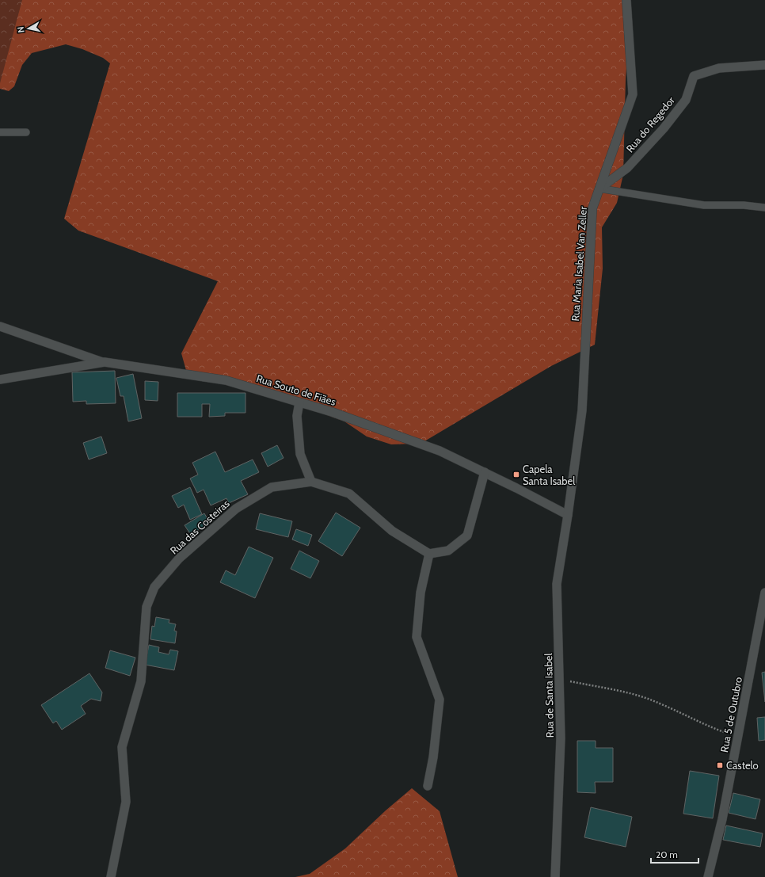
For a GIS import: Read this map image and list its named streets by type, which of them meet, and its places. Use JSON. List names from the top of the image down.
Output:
{
  "streets": {
    "street": [
      "Rua do Regedor",
      "Rua Maria Isabel Van Zeller",
      "Rua Souto de Fiães",
      "Rua das Costeiras",
      "Rua de Santa Isabel",
      "Rua 5 de Outubro"
    ]
  },
  "crossings": [
    ["Rua do Regedor", "Rua Maria Isabel Van Zeller"],
    ["Rua Maria Isabel Van Zeller", "Rua Souto de Fiães"],
    ["Rua Maria Isabel Van Zeller", "Rua de Santa Isabel"],
    ["Rua Souto de Fiães", "Rua de Santa Isabel"]
  ],
  "places": {
    "transit": ["Capela Santa Isabel", "Castelo"]
  },
  "scale_bar": "20 m",
  "north": "left"
}
